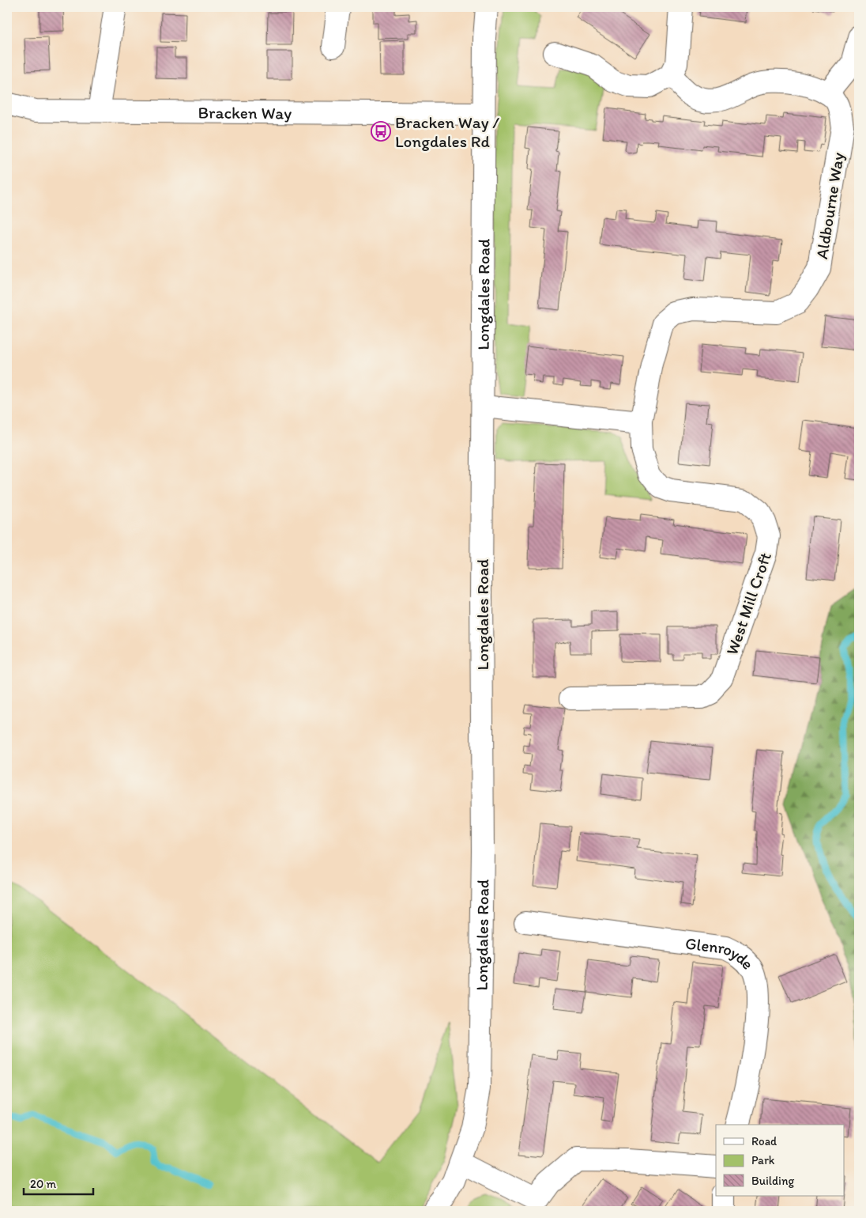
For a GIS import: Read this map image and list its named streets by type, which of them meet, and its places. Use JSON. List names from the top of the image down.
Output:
{
  "streets": {
    "street": [
      "Bracken Way",
      "Aldbourne Way",
      "Longdales Road",
      "West Mill Croft",
      "Glenroyde"
    ]
  },
  "crossings": [
    ["Bracken Way", "Longdales Road"],
    ["Aldbourne Way", "West Mill Croft"]
  ],
  "places": {
    "bus stop": ["Bracken Way / Longdales Rd"]
  },
  "legend": ["Road", "Park", "Building"],
  "scale_bar": "20 m"
}
